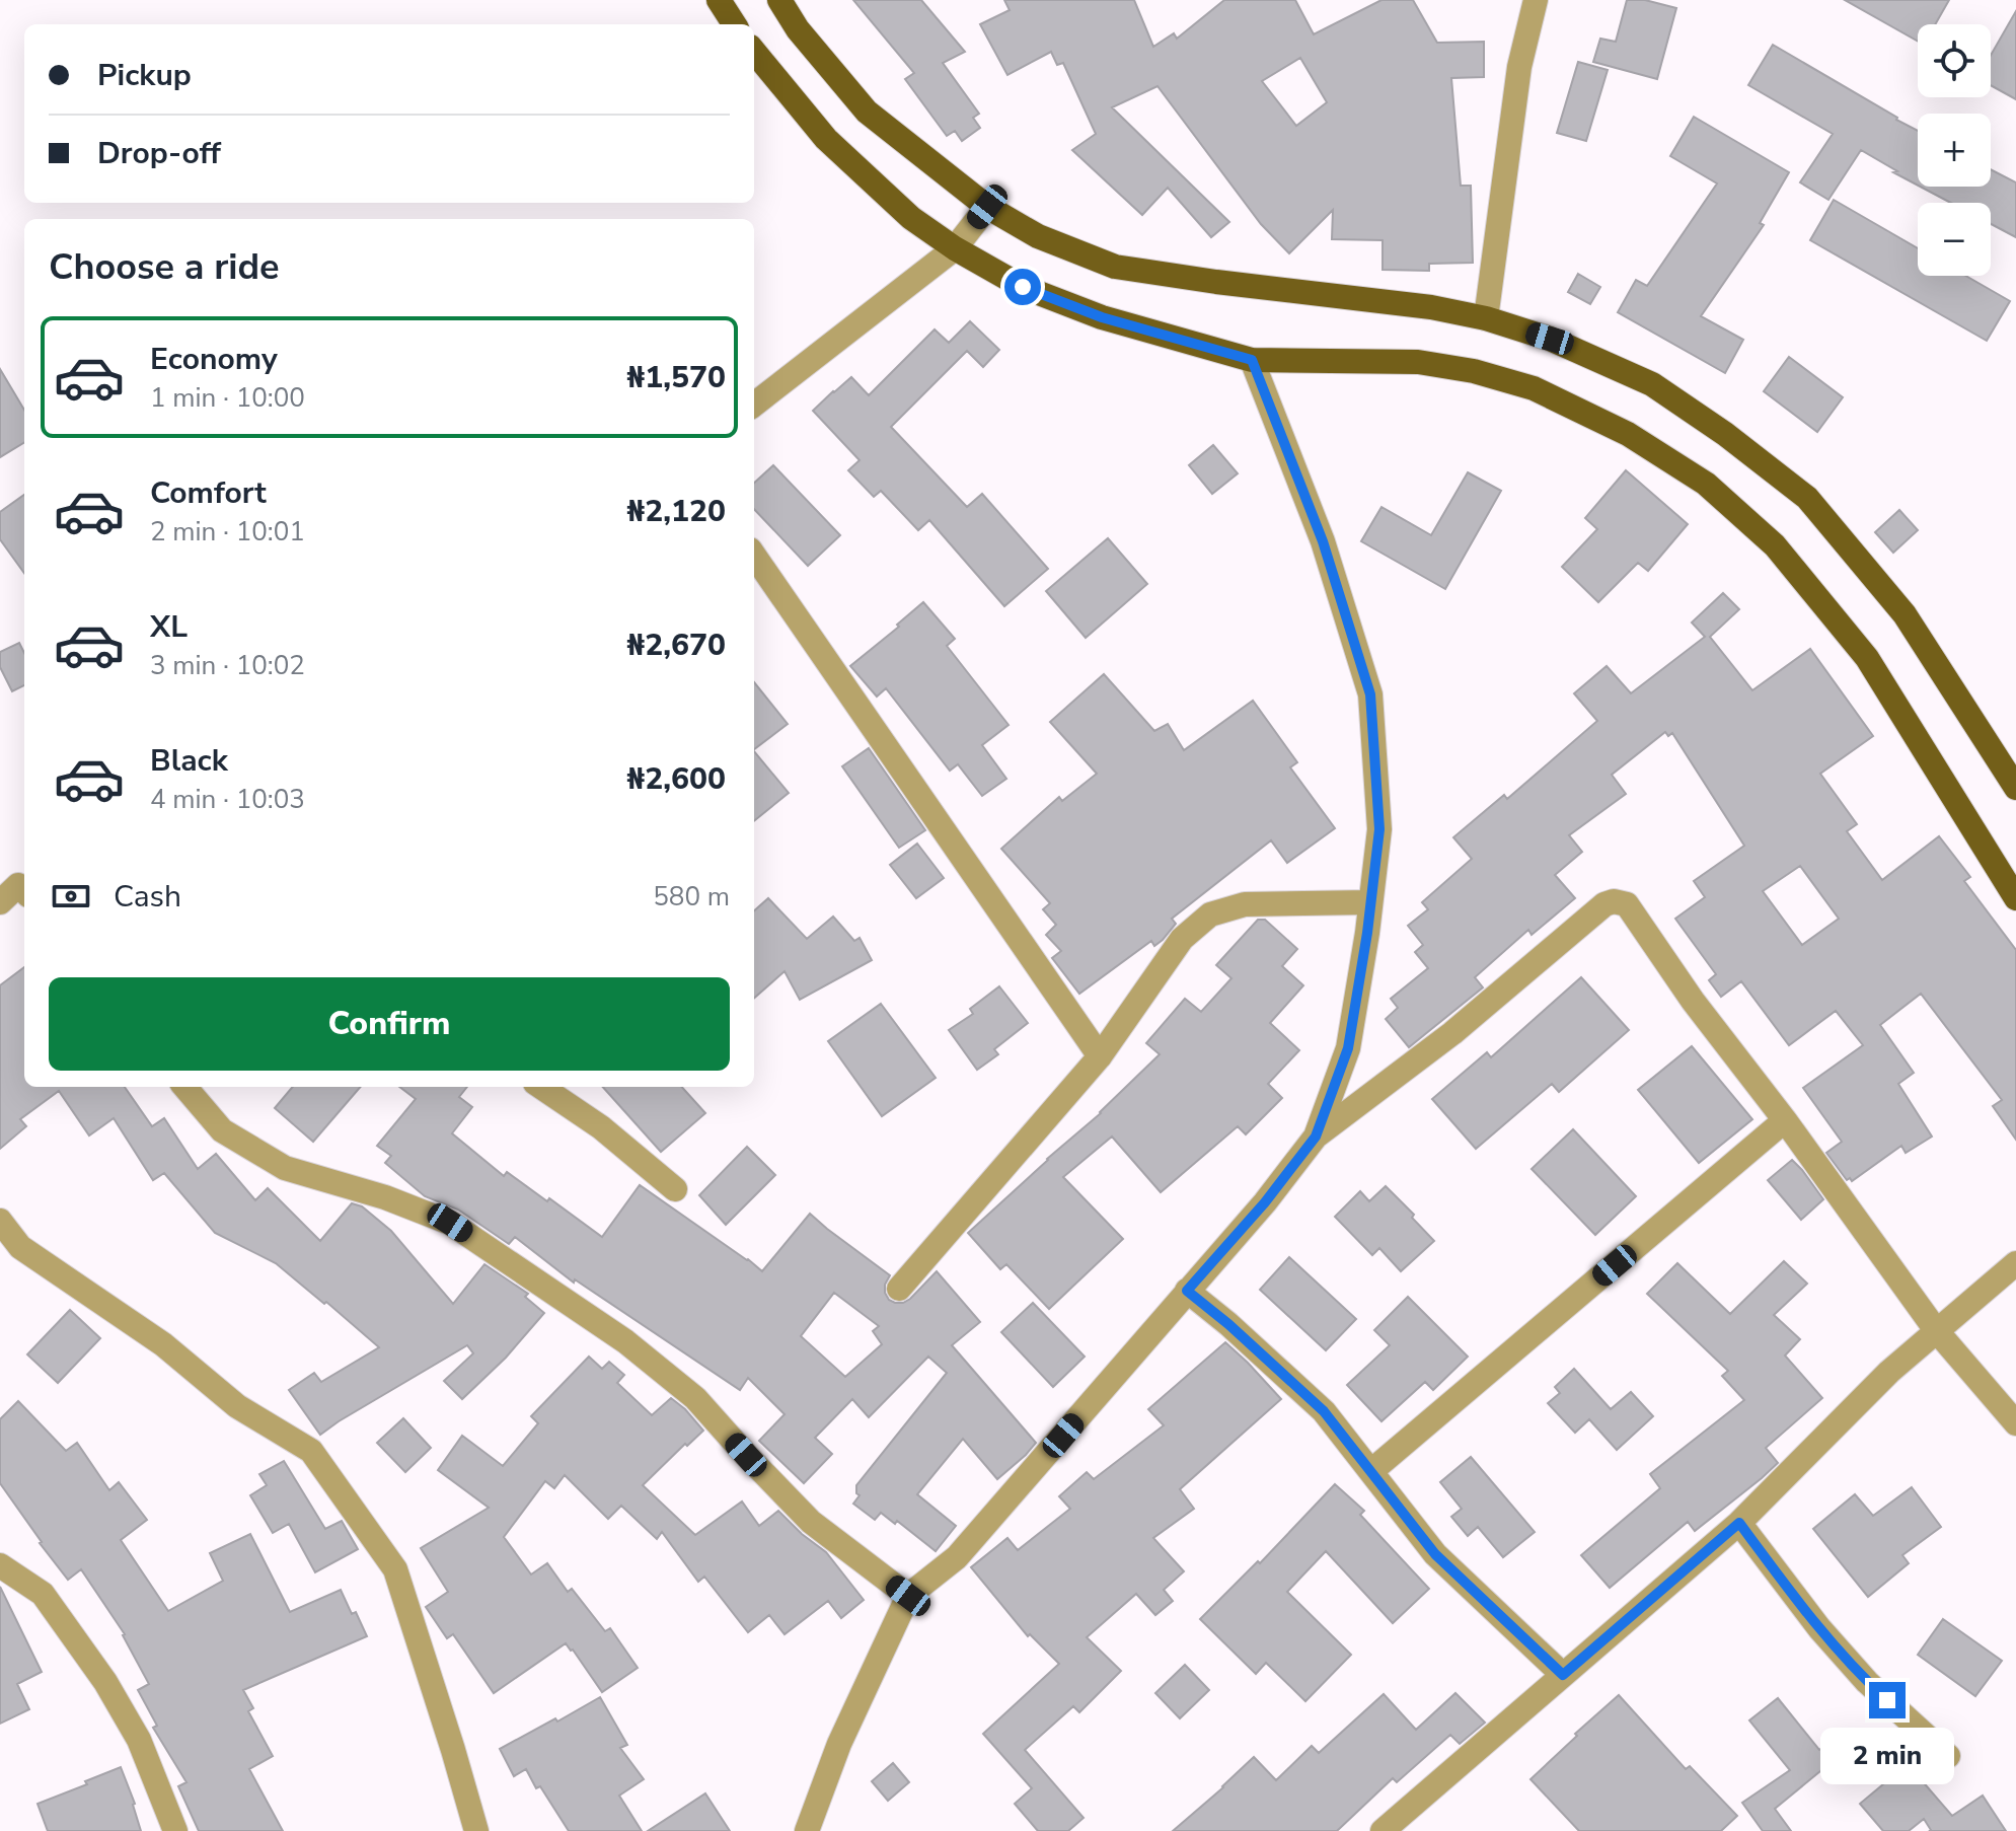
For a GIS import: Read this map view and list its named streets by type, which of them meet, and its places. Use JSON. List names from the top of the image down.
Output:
{
  "page": {
    "map_buttons": ["+", "−"],
    "banner": ["Pickup", "Drop-off"],
    "heading": "Choose a ride",
    "list": [
      {
        "name": "Economy",
        "note": "1 min · 10:00",
        "value": "₦1,570"
      },
      {
        "name": "Comfort",
        "note": "2 min · 10:01",
        "value": "₦2,120"
      },
      {
        "name": "XL",
        "note": "3 min · 10:02",
        "value": "₦2,670"
      },
      {
        "name": "Black",
        "note": "4 min · 10:03",
        "value": "₦2,600"
      }
    ],
    "pay": ["Cash", "580 m"],
    "buttons": "Confirm",
    "bubble": "2 min"
  }
}
